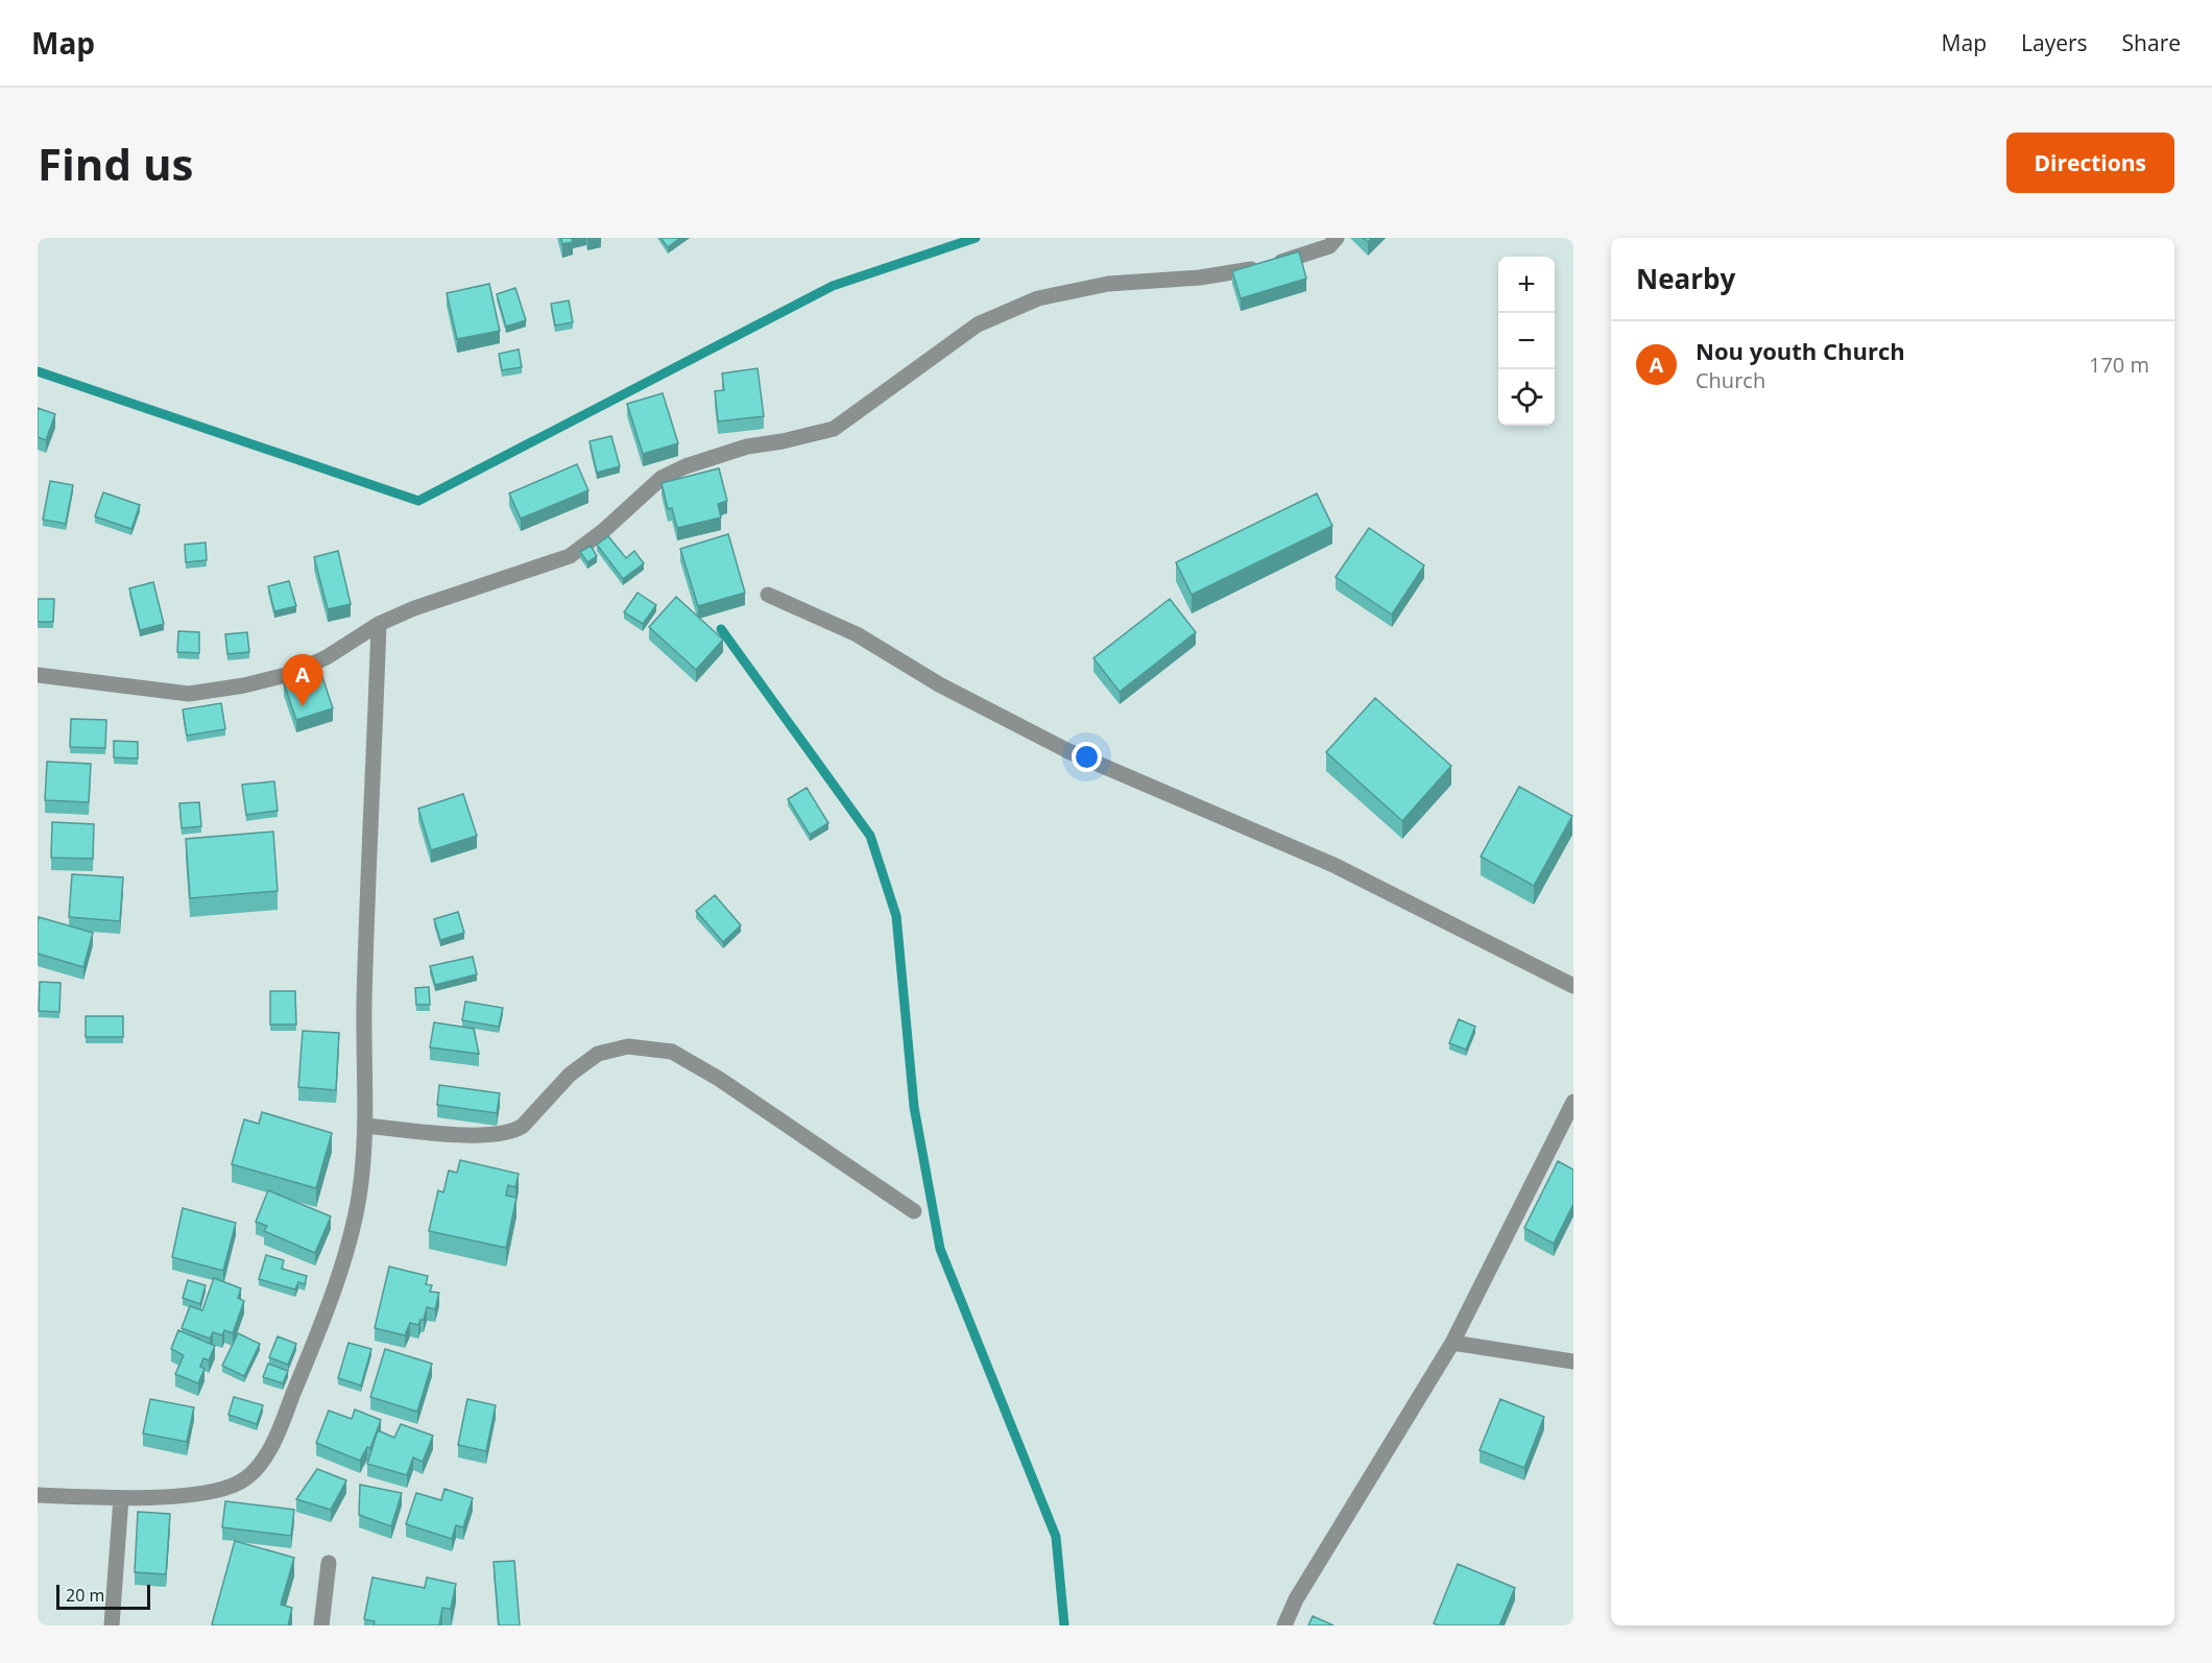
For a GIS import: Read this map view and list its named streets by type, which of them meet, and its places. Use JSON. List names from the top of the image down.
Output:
{
  "scale_bar": "20 m",
  "page": {
    "header": "Map",
    "nav": ["Map", "Layers", "Share"],
    "buttons": "Directions",
    "title": "Find us",
    "heading": "Nearby",
    "map_buttons": ["+", "−"],
    "list": [
      {
        "mark": "A",
        "name": "Nou youth Church",
        "note": "Church",
        "value": "170 m"
      }
    ],
    "pins": "A",
    "scale": "20 m"
  }
}
